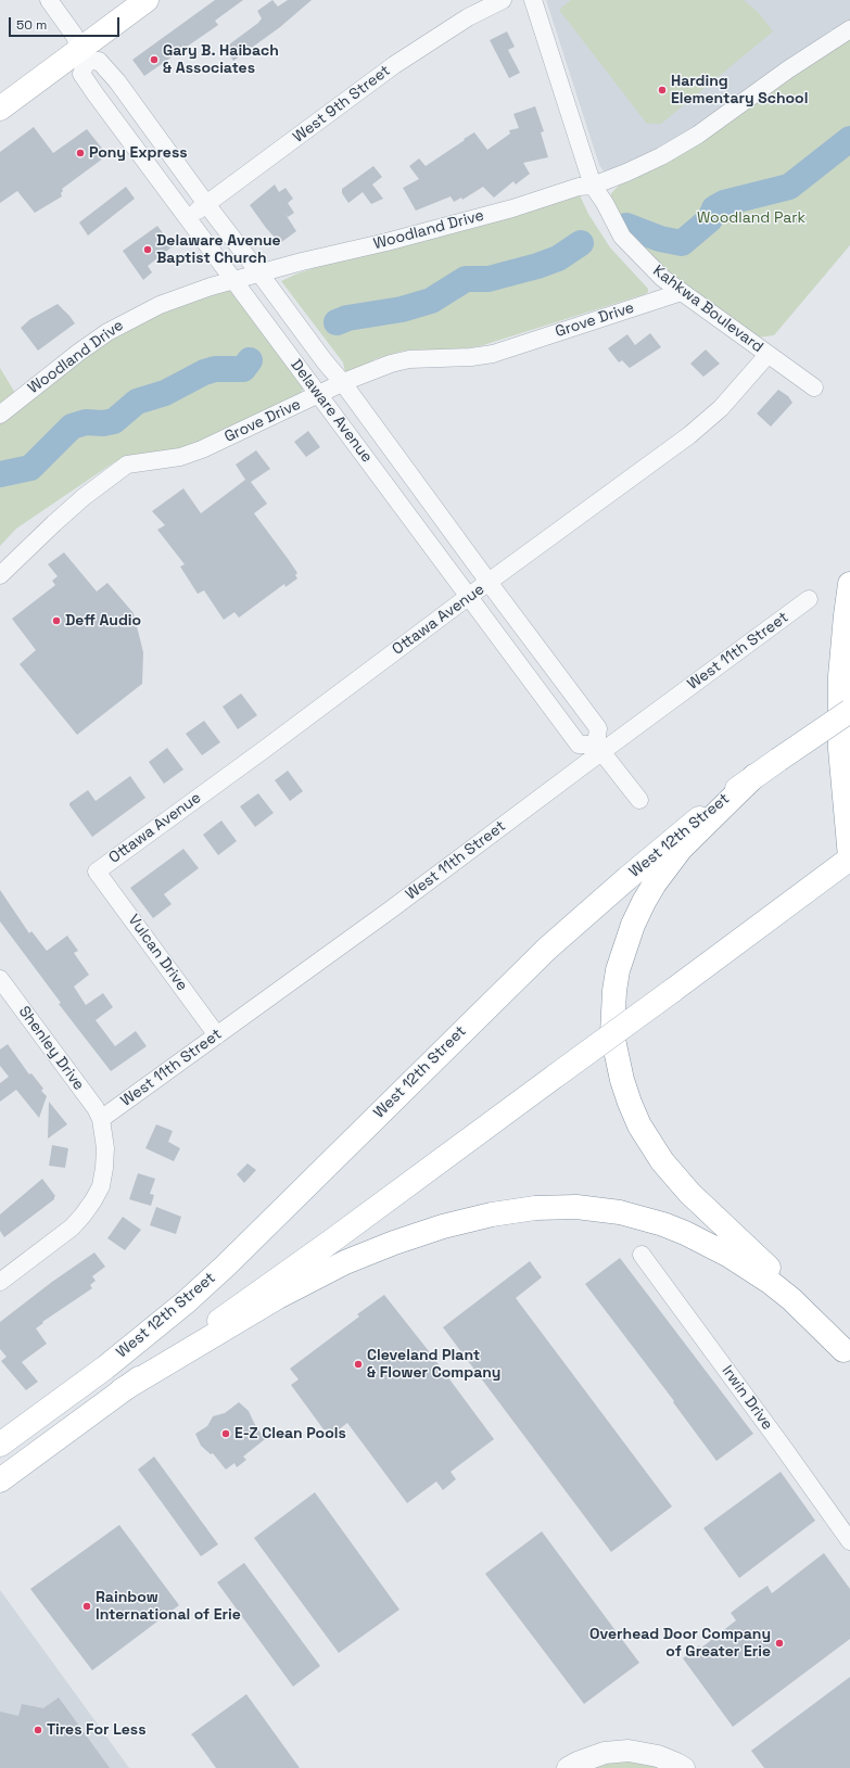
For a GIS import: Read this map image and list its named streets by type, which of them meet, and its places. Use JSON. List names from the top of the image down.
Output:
{
  "streets": {
    "main road": ["West 12th Street"],
    "street": [
      "West 9th Street",
      "Woodland Drive",
      "Kahkwa Boulevard",
      "Grove Drive",
      "Delaware Avenue",
      "Ottawa Avenue",
      "West 11th Street",
      "Vulcan Drive",
      "Shenley Drive",
      "Irwin Drive"
    ]
  },
  "crossings": [
    ["West 9th Street", "Delaware Avenue"],
    ["Woodland Drive", "Kahkwa Boulevard"],
    ["Woodland Drive", "Delaware Avenue"],
    ["Kahkwa Boulevard", "Grove Drive"],
    ["Kahkwa Boulevard", "Ottawa Avenue"],
    ["Grove Drive", "Delaware Avenue"],
    ["Delaware Avenue", "Ottawa Avenue"],
    ["Delaware Avenue", "West 11th Street"],
    ["Ottawa Avenue", "Vulcan Drive"],
    ["West 11th Street", "Vulcan Drive"],
    ["West 11th Street", "Shenley Drive"]
  ],
  "parks": ["Woodland Park"],
  "places": [
    "Gary B. Haibach & Associates",
    "Harding Elementary School",
    "Pony Express",
    "Delaware Avenue Baptist Church",
    "Deff Audio",
    "Cleveland Plant & Flower Company",
    "E-Z Clean Pools",
    "Rainbow International of Erie",
    "Overhead Door Company of Greater Erie",
    "Tires For Less"
  ],
  "scale_bar": "50 m"
}
